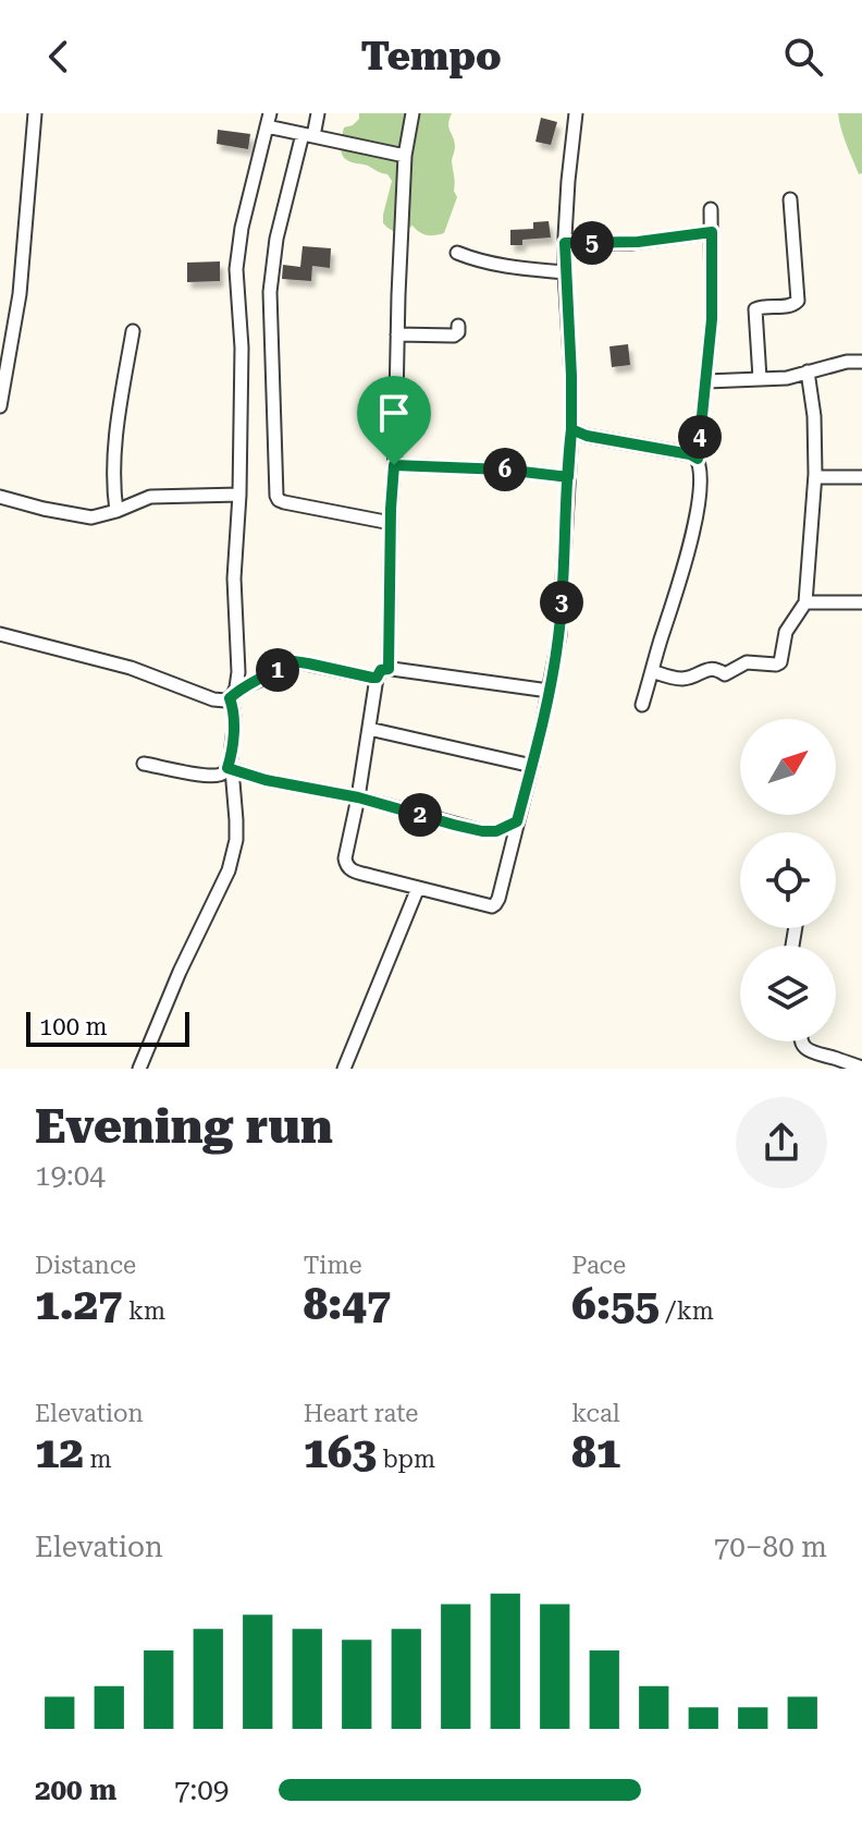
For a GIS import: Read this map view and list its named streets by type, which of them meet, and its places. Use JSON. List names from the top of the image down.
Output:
{
  "scale_bar": "100 m",
  "north": "top right",
  "page": {
    "header": "Tempo",
    "pins": [
      "5",
      "4",
      "6",
      "3",
      "1",
      "2"
    ],
    "scale": "100 m",
    "heading": ["Evening run", "19:04"],
    "stats": [
      ["Distance", "1.27 km"],
      ["Time", "8:47"],
      ["Pace", "6:55 /km"],
      ["Elevation", "12 m"],
      ["Heart rate", "163 bpm"],
      ["kcal", "81"]
    ],
    "chart": ["Elevation", "70–80 m"],
    "list": [
      {
        "name": "200 m",
        "note": "7:09"
      }
    ]
  }
}
